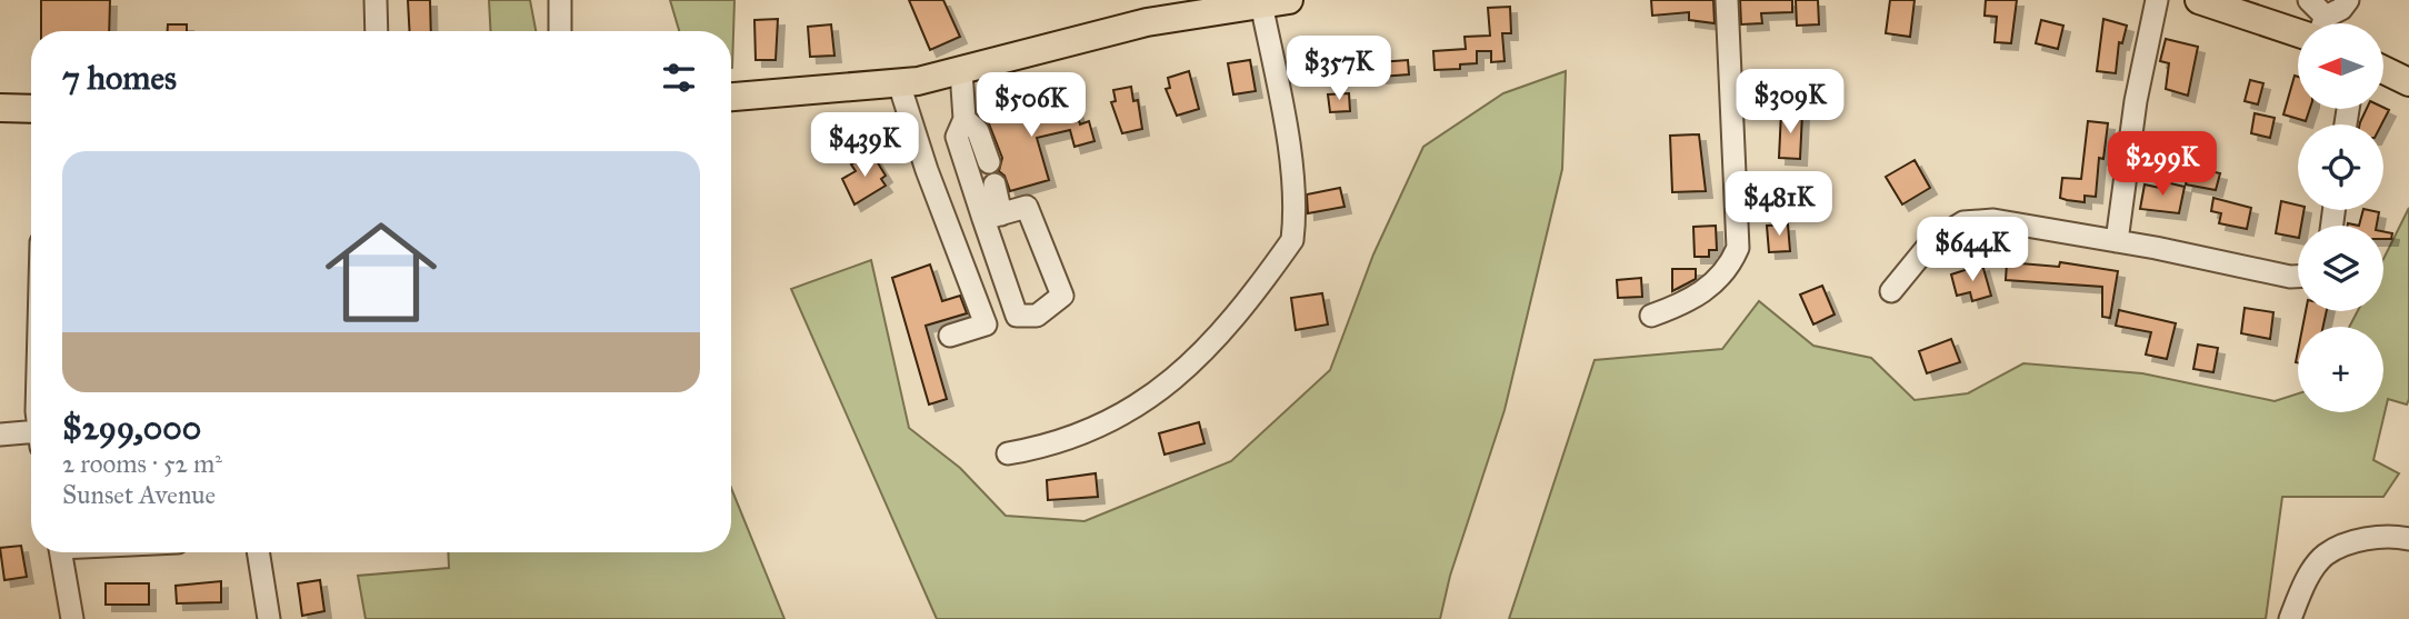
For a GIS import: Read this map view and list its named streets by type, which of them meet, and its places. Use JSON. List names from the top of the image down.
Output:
{
  "north": "left",
  "page": {
    "map_buttons": "+",
    "heading": "7 homes",
    "price": [
      "$357K",
      "$309K",
      "$506K",
      "$439K",
      "$299K",
      "$481K",
      "$644K"
    ],
    "list": [
      {
        "name": "$299,000",
        "note": "2 rooms · 52 m² · Sunset Avenue"
      }
    ]
  }
}
